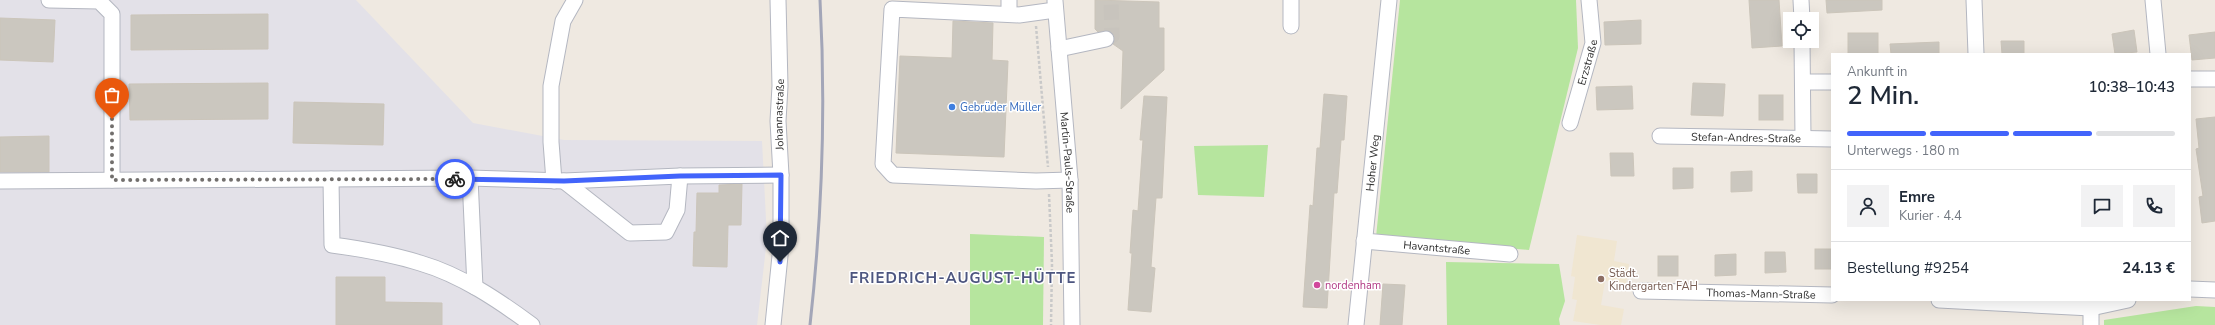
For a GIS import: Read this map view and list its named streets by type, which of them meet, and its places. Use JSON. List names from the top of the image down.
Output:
{
  "streets": {
    "street": [
      "Erzstraße",
      "Johannastraße",
      "Stefan-Andres-Straße",
      "Martin-Pauls-Straße",
      "Hoher Weg",
      "Havantstraße",
      "Thomas-Mann-Straße"
    ]
  },
  "crossings": [
    ["Hoher Weg", "Havantstraße"]
  ],
  "districts": ["FRIEDRICH-AUGUST-HÜTTE"],
  "places": ["Gebrüder Müller", "Städt. Kindergarten FAH", "nordenham"],
  "page": {
    "heading": ["2 Min.", "Ankunft in", "10:38–10:43"],
    "panel": [
      "Emre",
      "Kurier · 4.4",
      "Bestellung #9254",
      "24.13 €"
    ],
    "bar": "Unterwegs · 180 m"
  }
}
